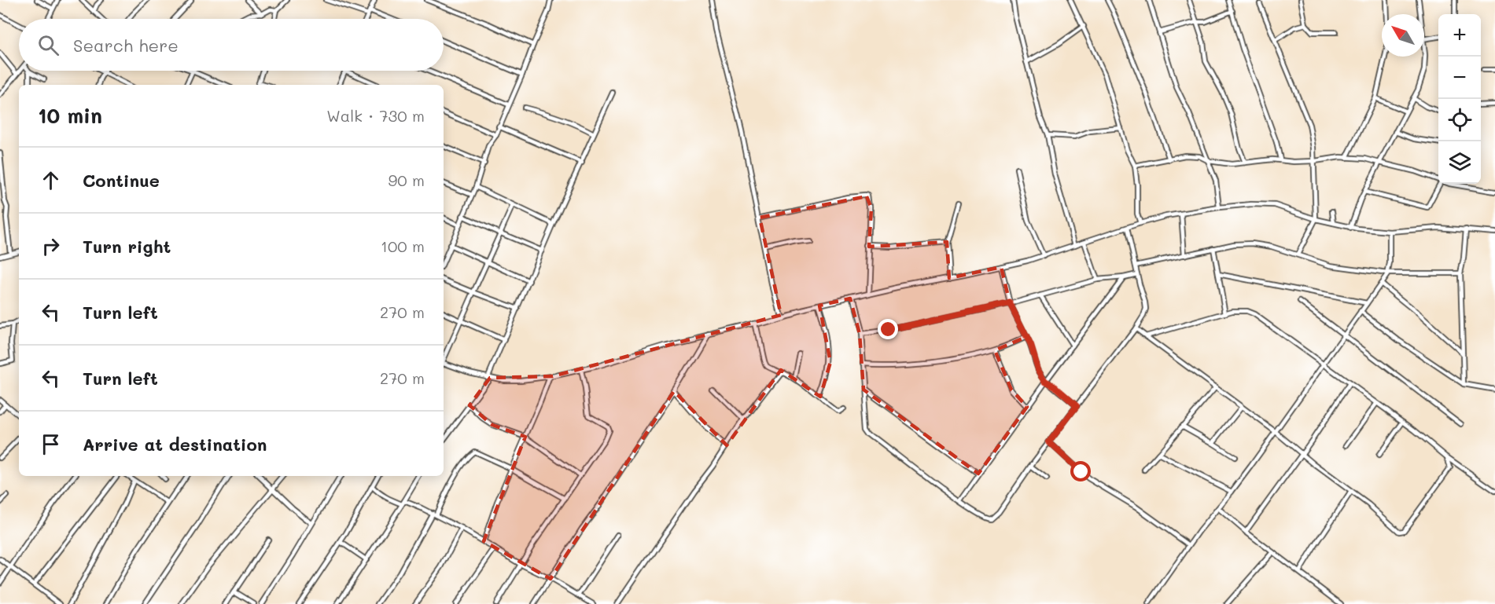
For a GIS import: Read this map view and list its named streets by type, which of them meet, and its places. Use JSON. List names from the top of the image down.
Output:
{
  "north": "top left",
  "page": {
    "map_buttons": ["+", "−"],
    "search": "Search here",
    "heading": ["10 min", "Walk · 730 m"],
    "list": [
      ["Continue", "90 m"],
      ["Turn right", "100 m"],
      ["Turn left", "270 m"],
      ["Turn left", "270 m"],
      "Arrive at destination"
    ]
  }
}
